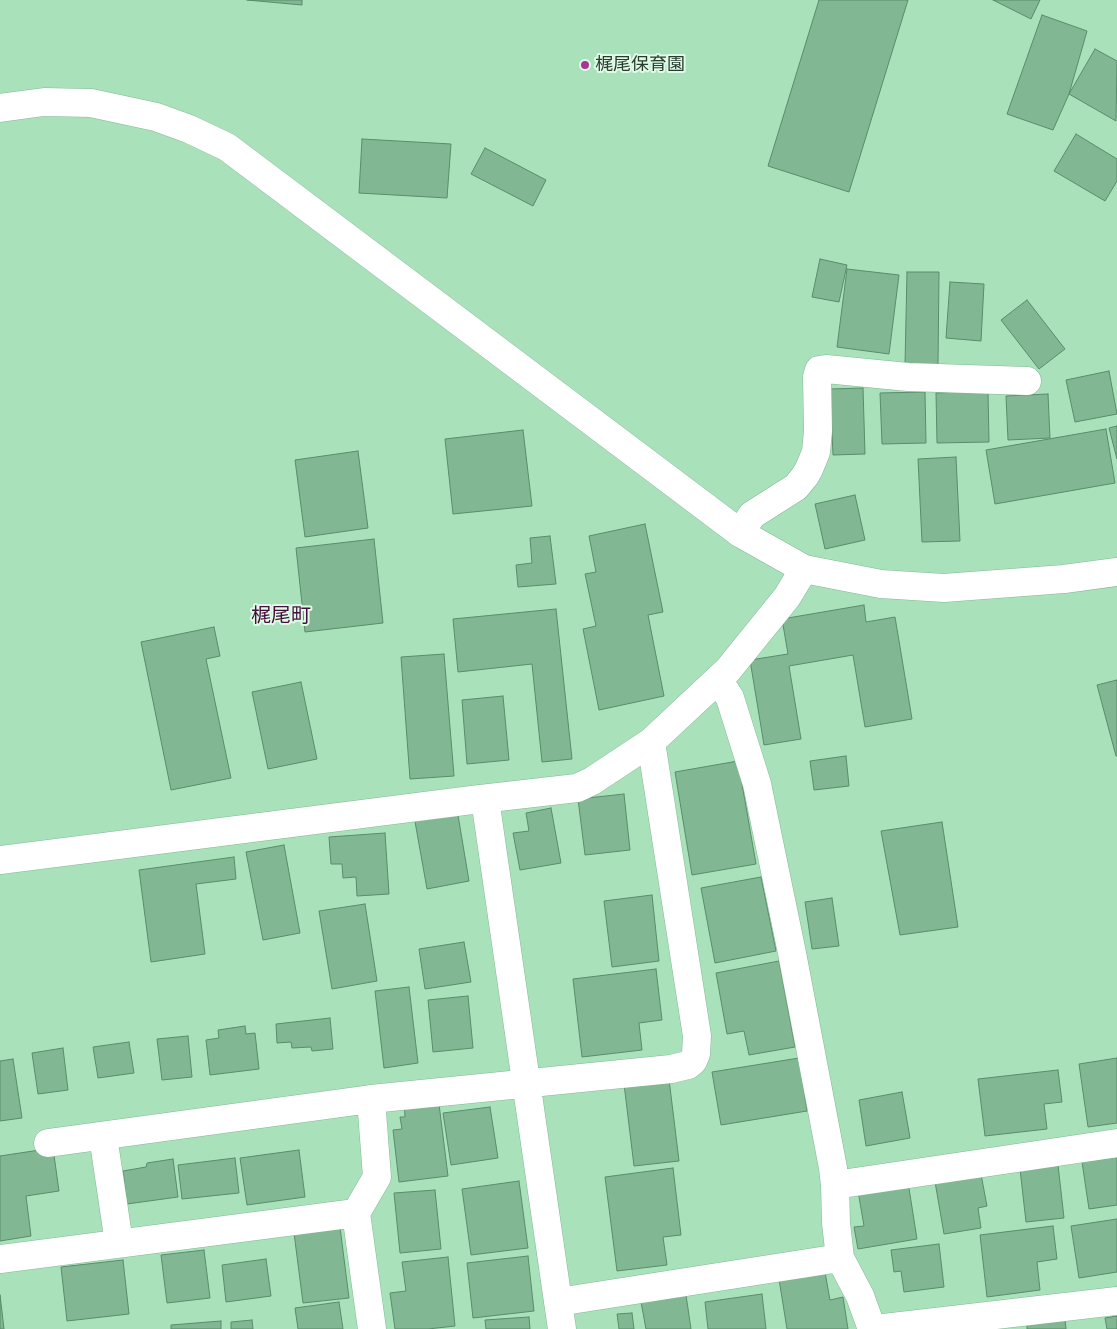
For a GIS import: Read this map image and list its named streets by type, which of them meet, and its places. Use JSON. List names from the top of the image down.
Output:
{
  "districts": ["梶尾町"],
  "places": ["梶尾保育園"]
}
